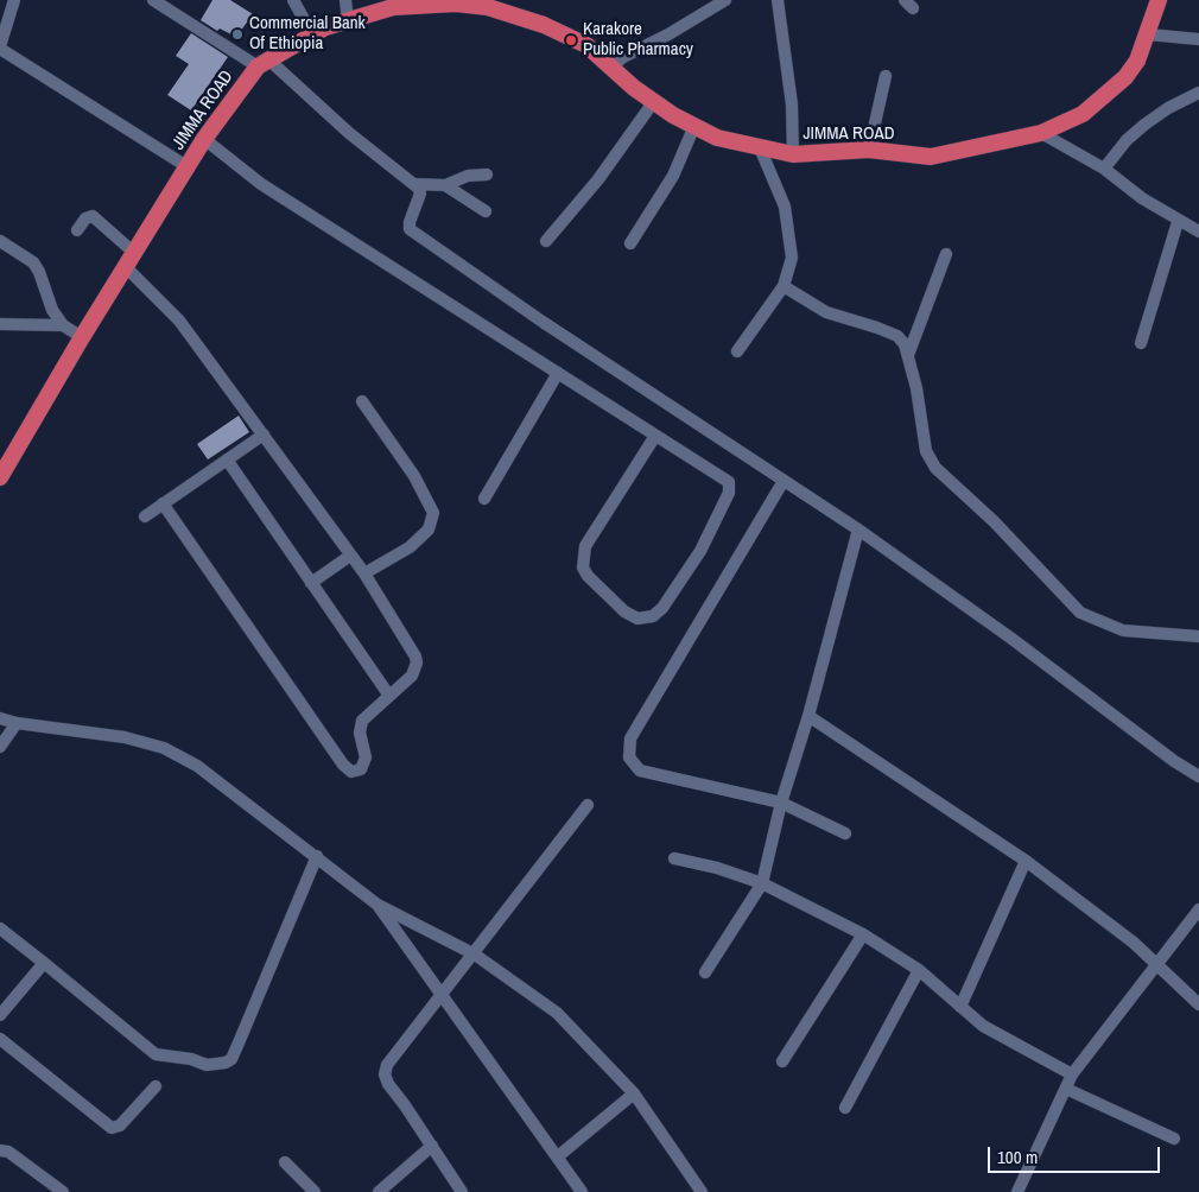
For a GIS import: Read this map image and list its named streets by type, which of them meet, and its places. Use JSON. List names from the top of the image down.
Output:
{
  "streets": {
    "highway": ["JIMMA ROAD"]
  },
  "places": ["Commercial Bank Of Ethiopia", "Karakore Public Pharmacy"],
  "scale_bar": "100 m"
}
